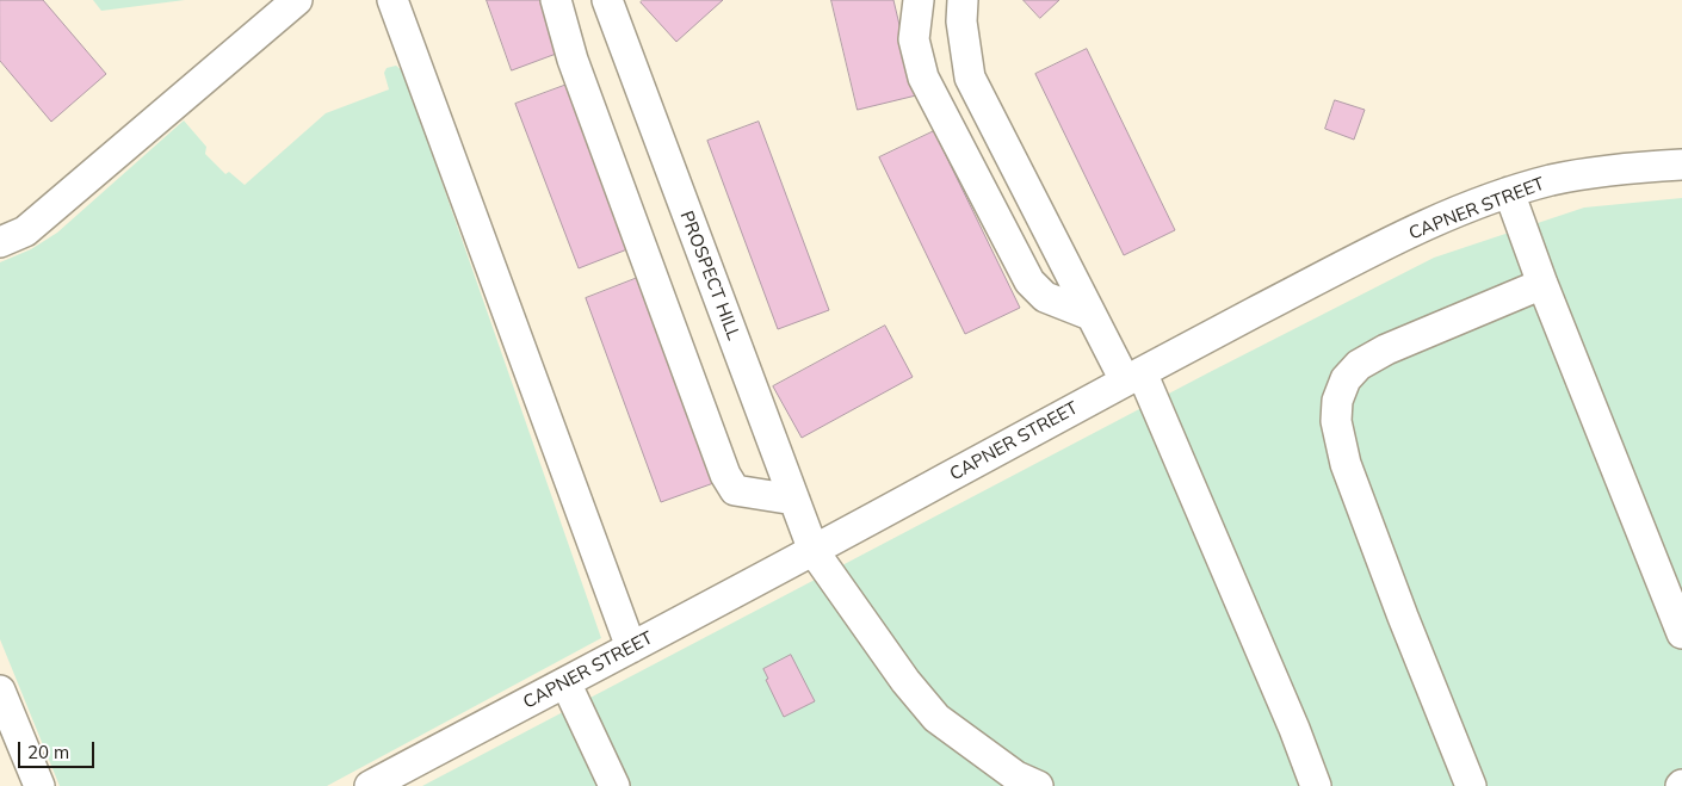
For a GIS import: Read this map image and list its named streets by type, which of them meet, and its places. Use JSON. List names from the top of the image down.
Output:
{
  "streets": {
    "street": ["CAPNER STREET", "PROSPECT HILL"]
  },
  "crossings": [
    ["CAPNER STREET", "PROSPECT HILL"]
  ],
  "scale_bar": "20 m"
}
